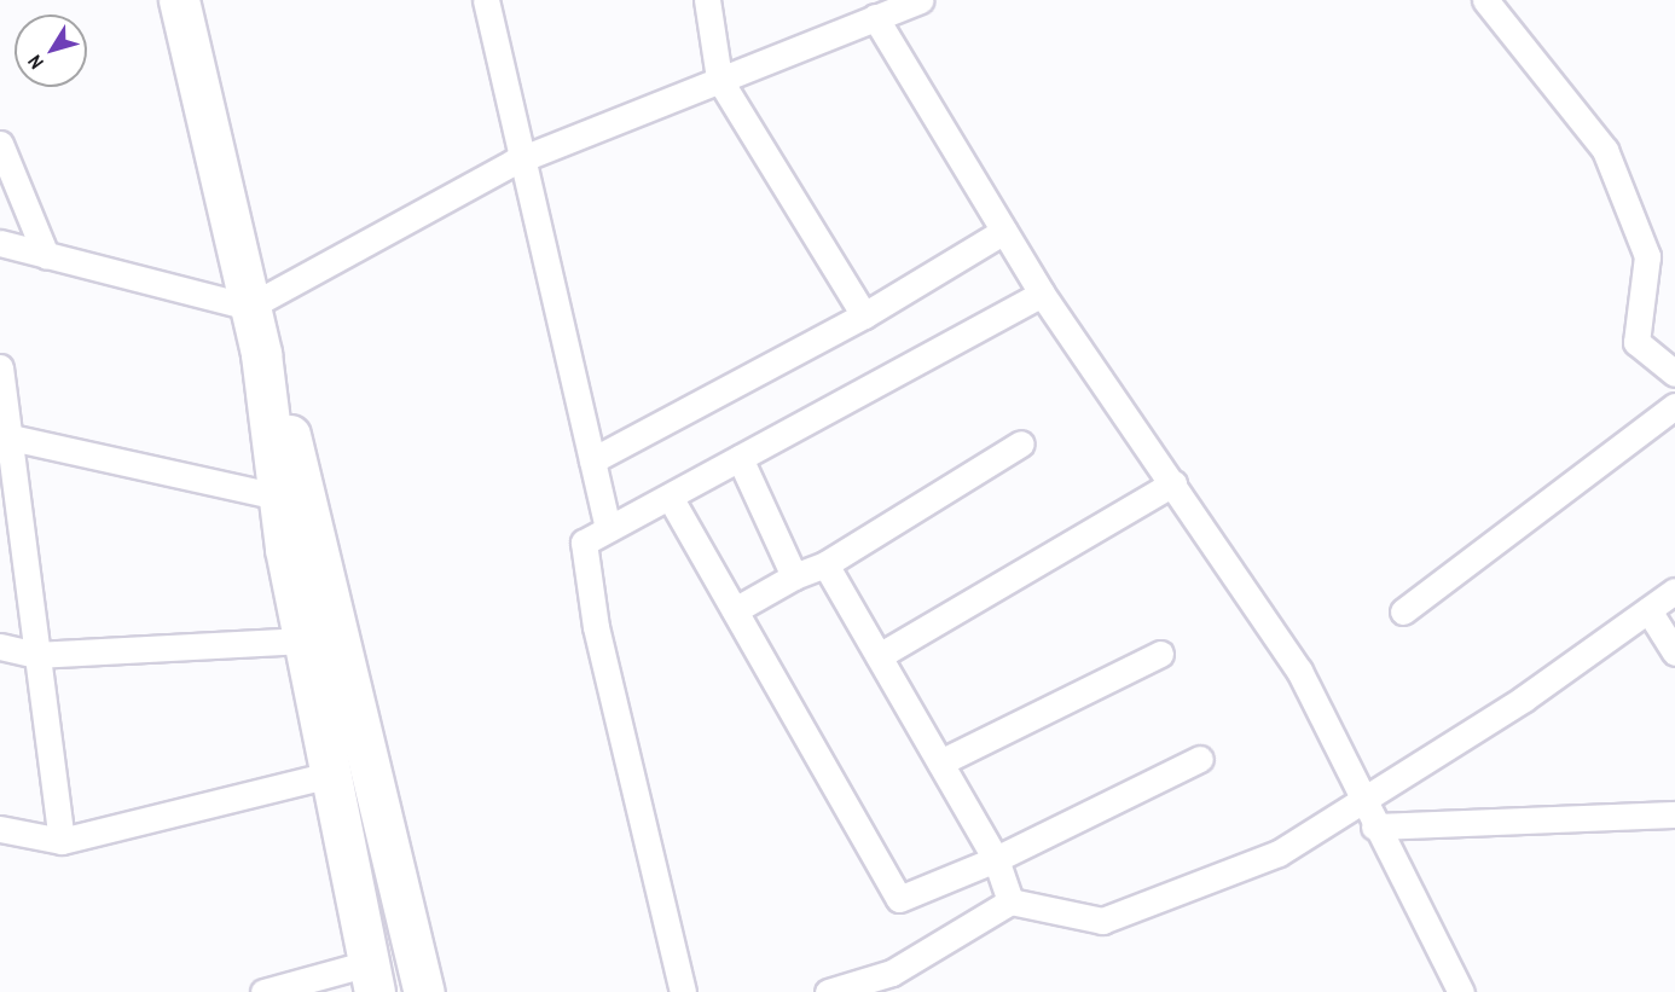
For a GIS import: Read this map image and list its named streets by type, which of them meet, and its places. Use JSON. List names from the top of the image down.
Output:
{
  "north": "bottom left"
}
